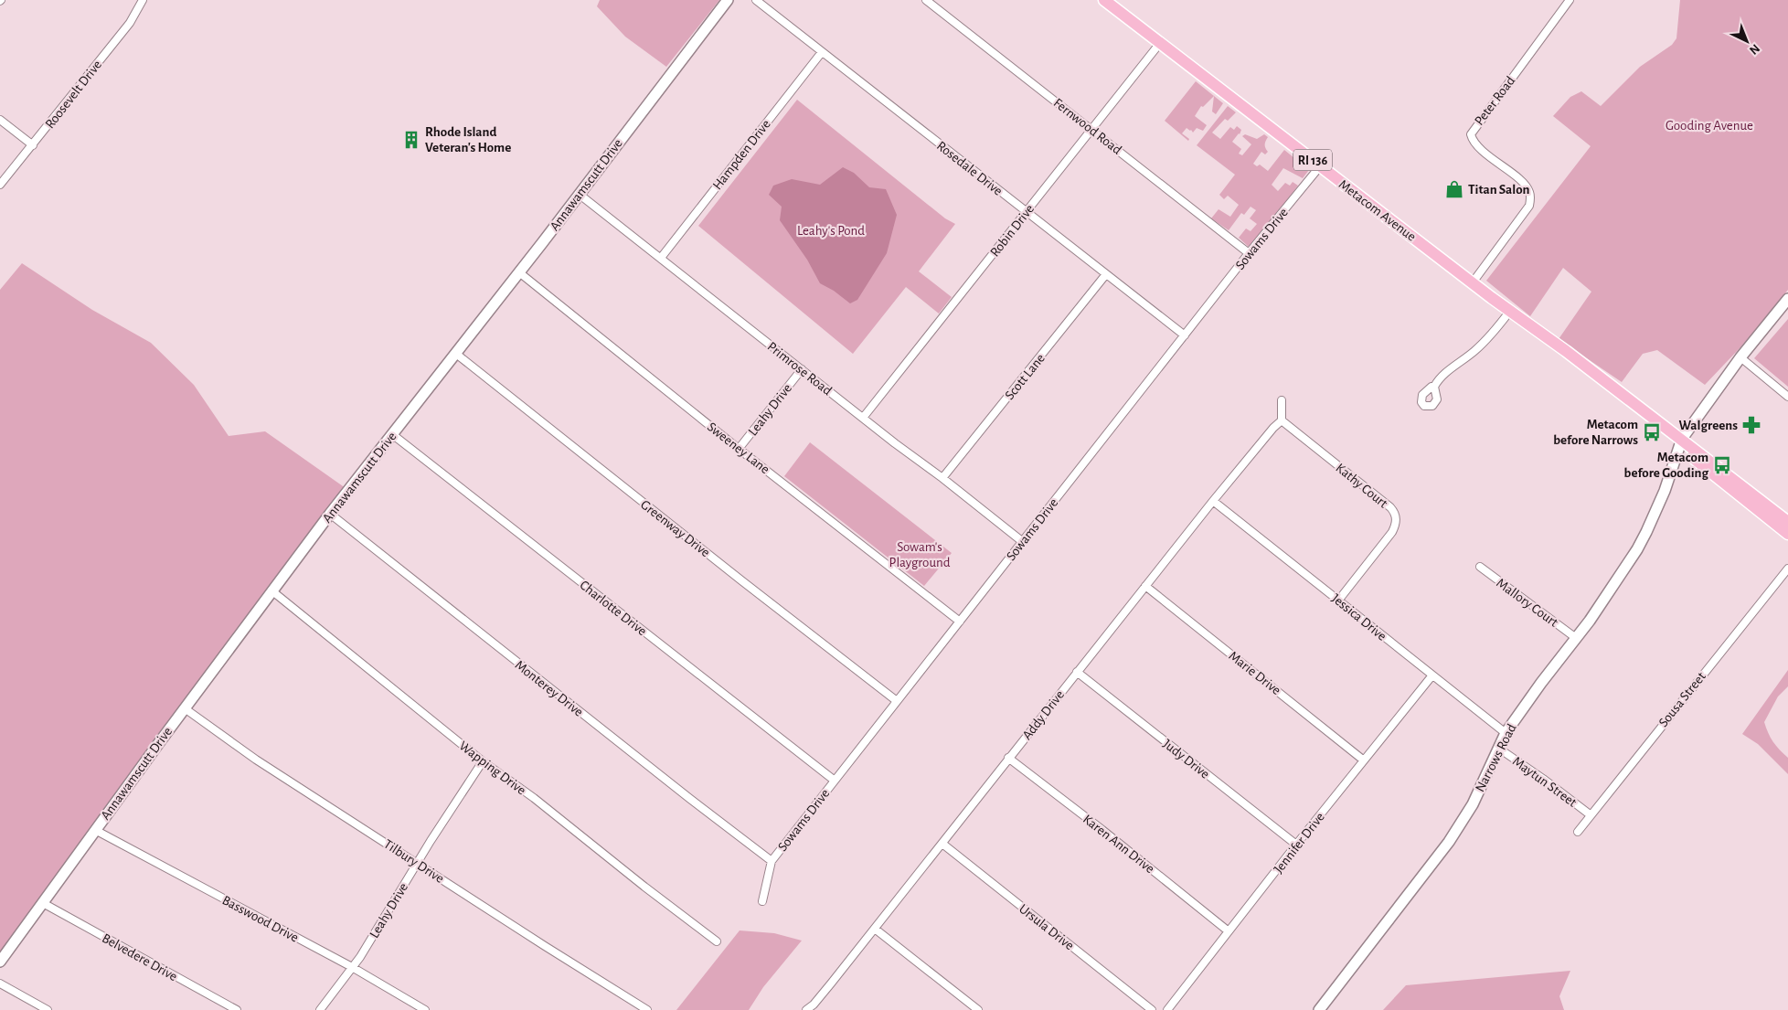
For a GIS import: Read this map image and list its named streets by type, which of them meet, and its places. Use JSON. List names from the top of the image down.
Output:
{
  "streets": {
    "main road": ["RI 136", "Metacom Avenue"],
    "street": [
      "Roosevelt Drive",
      "Peter Road",
      "Fernwood Road",
      "Hampden Drive",
      "Rosedale Drive",
      "Annawamscutt Drive",
      "Robin Drive",
      "Sowams Drive",
      "Primrose Road",
      "Scott Lane",
      "Leahy Drive",
      "Sweeney Lane",
      "Kathy Court",
      "Greenway Drive",
      "Mallory Court",
      "Charlotte Drive",
      "Jessica Drive",
      "Marie Drive",
      "Monterey Drive",
      "Sousa Street",
      "Addy Drive",
      "Narrows Road",
      "Judy Drive",
      "Wapping Drive",
      "Maytun Street",
      "Jennifer Drive",
      "Karen Ann Drive",
      "Tilbury Drive",
      "Basswood Drive",
      "Ursula Drive",
      "Belvedere Drive"
    ]
  },
  "crossings": [
    ["Peter Road", "Metacom Avenue"],
    ["Fernwood Road", "Robin Drive"],
    ["Fernwood Road", "Sowams Drive"],
    ["Hampden Drive", "Rosedale Drive"],
    ["Hampden Drive", "Primrose Road"],
    ["Rosedale Drive", "Robin Drive"],
    ["Rosedale Drive", "Sowams Drive"],
    ["Rosedale Drive", "Scott Lane"],
    ["Annawamscutt Drive", "Primrose Road"],
    ["Annawamscutt Drive", "Sweeney Lane"],
    ["Annawamscutt Drive", "Greenway Drive"],
    ["Annawamscutt Drive", "Charlotte Drive"],
    ["Annawamscutt Drive", "Monterey Drive"],
    ["Annawamscutt Drive", "Wapping Drive"],
    ["Annawamscutt Drive", "Tilbury Drive"],
    ["Annawamscutt Drive", "Basswood Drive"],
    ["Annawamscutt Drive", "Belvedere Drive"],
    ["Metacom Avenue", "Robin Drive"],
    ["Metacom Avenue", "Sowams Drive"],
    ["Metacom Avenue", "Narrows Road"],
    ["Robin Drive", "Primrose Road"],
    ["Sowams Drive", "Primrose Road"],
    ["Sowams Drive", "Sweeney Lane"],
    ["Sowams Drive", "Greenway Drive"],
    ["Sowams Drive", "Charlotte Drive"],
    ["Sowams Drive", "Monterey Drive"],
    ["Primrose Road", "Scott Lane"],
    ["Primrose Road", "Leahy Drive"],
    ["Leahy Drive", "Sweeney Lane"],
    ["Leahy Drive", "Wapping Drive"],
    ["Leahy Drive", "Tilbury Drive"],
    ["Leahy Drive", "Basswood Drive"],
    ["Kathy Court", "Jessica Drive"],
    ["Kathy Court", "Addy Drive"],
    ["Mallory Court", "Narrows Road"],
    ["Jessica Drive", "Addy Drive"],
    ["Jessica Drive", "Narrows Road"],
    ["Jessica Drive", "Jennifer Drive"],
    ["Marie Drive", "Addy Drive"],
    ["Marie Drive", "Jennifer Drive"],
    ["Sousa Street", "Maytun Street"],
    ["Addy Drive", "Judy Drive"],
    ["Addy Drive", "Karen Ann Drive"],
    ["Addy Drive", "Ursula Drive"],
    ["Narrows Road", "Maytun Street"],
    ["Judy Drive", "Jennifer Drive"],
    ["Jennifer Drive", "Karen Ann Drive"]
  ],
  "parks": ["Gooding Avenue", "Leahy's Pond", "Sowam's Playground"],
  "places": {
    "building": ["Rhode Island Veteran's Home"],
    "shop": ["Titan Salon"],
    "pharmacy": ["Walgreens"],
    "bus stop": ["Metacom before Narrows", "Metacom before Gooding"]
  },
  "north": "bottom right"
}
